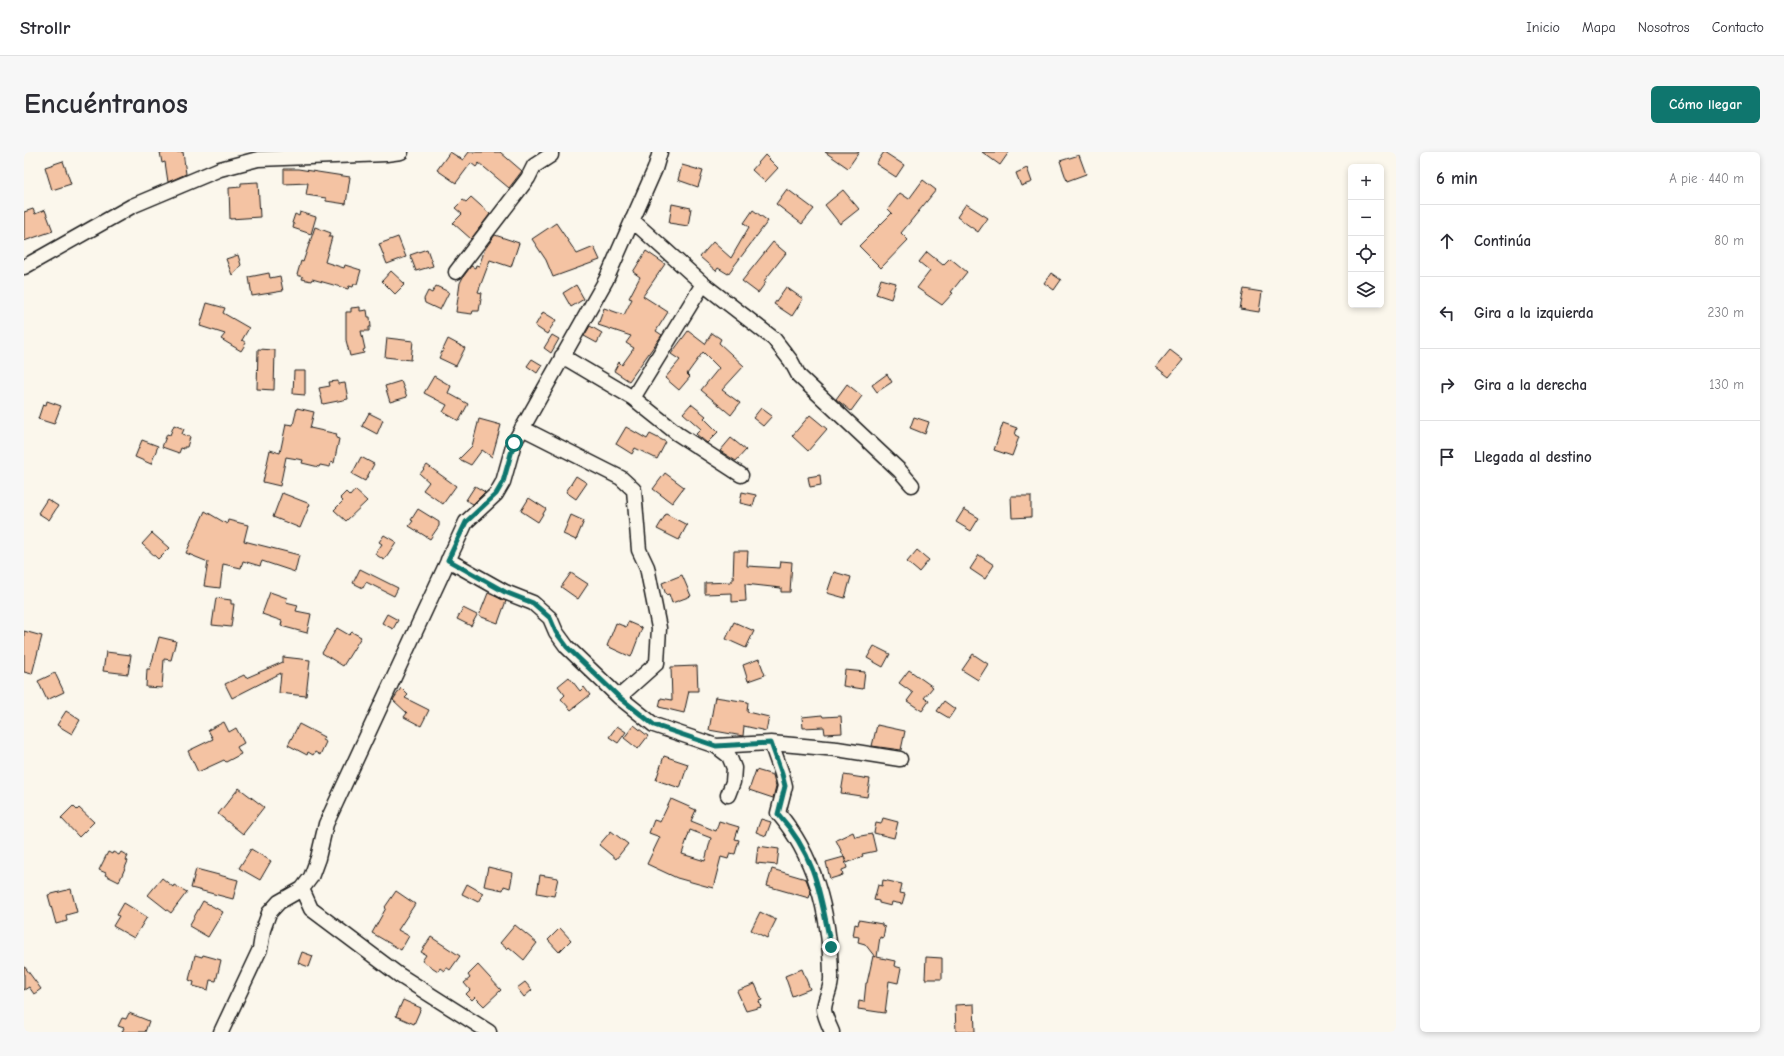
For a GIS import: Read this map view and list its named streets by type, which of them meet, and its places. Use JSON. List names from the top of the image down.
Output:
{
  "page": {
    "header": "Strollr",
    "nav": [
      "Inicio",
      "Mapa",
      "Nosotros",
      "Contacto"
    ],
    "buttons": "Cómo llegar",
    "title": "Encuéntranos",
    "heading": ["6 min", "A pie · 440 m"],
    "map_buttons": ["+", "−"],
    "list": [
      ["Continúa", "80 m"],
      ["Gira a la izquierda", "230 m"],
      ["Gira a la derecha", "130 m"],
      "Llegada al destino"
    ]
  }
}
